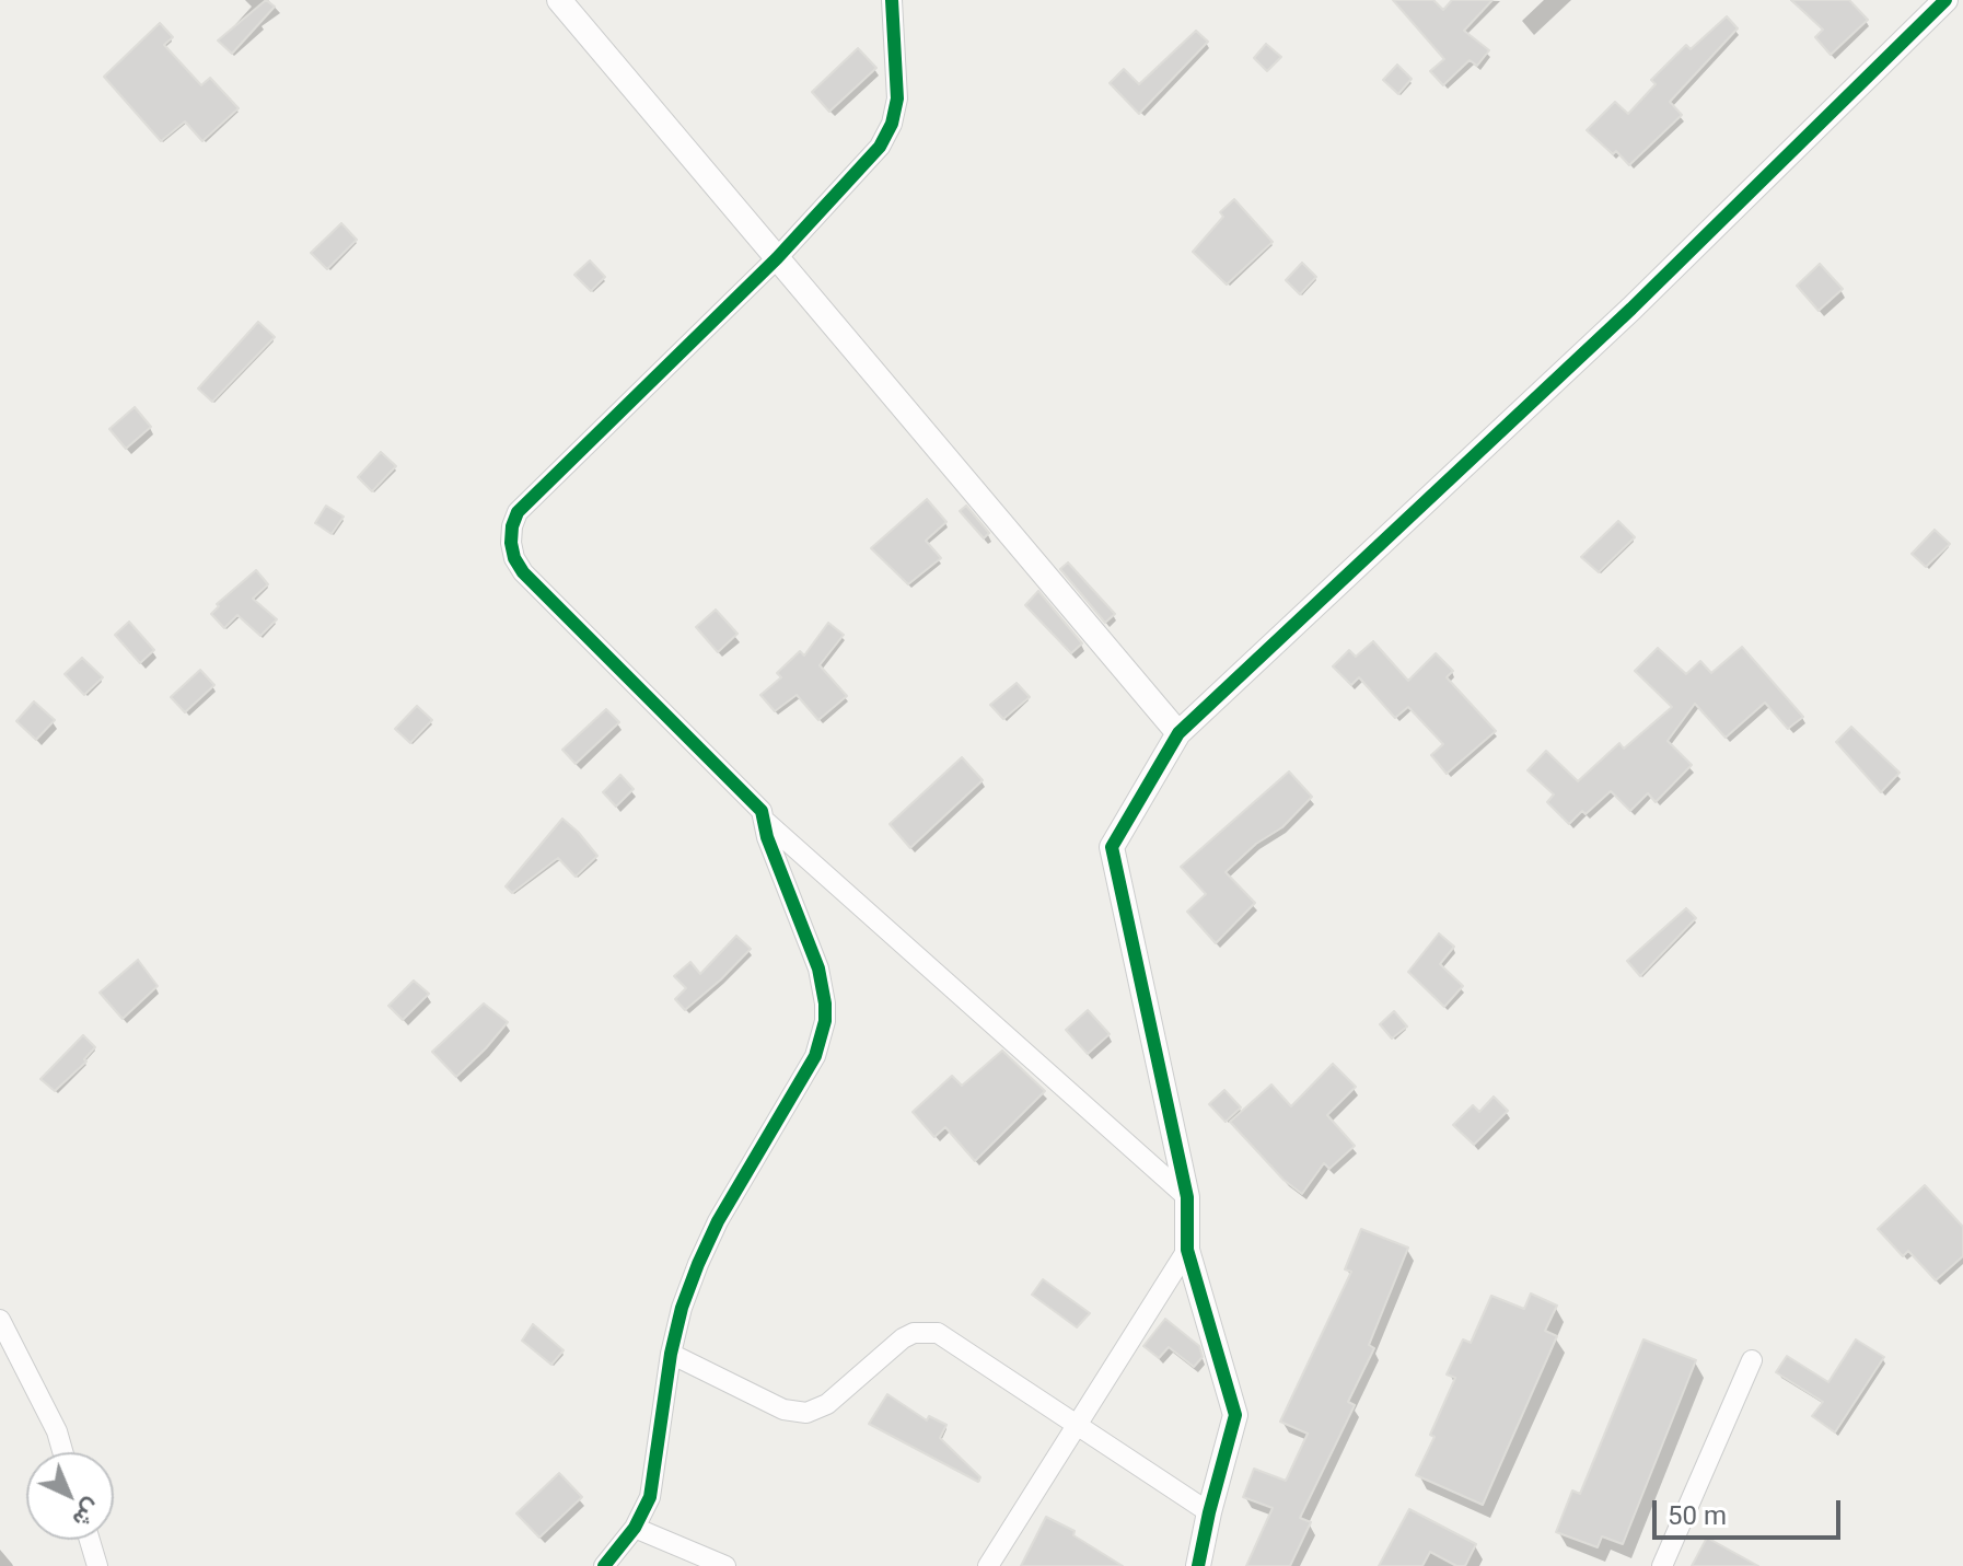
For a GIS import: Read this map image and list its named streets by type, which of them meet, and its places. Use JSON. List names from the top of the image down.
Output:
{
  "scale_bar": "50 m",
  "north": "bottom right"
}
